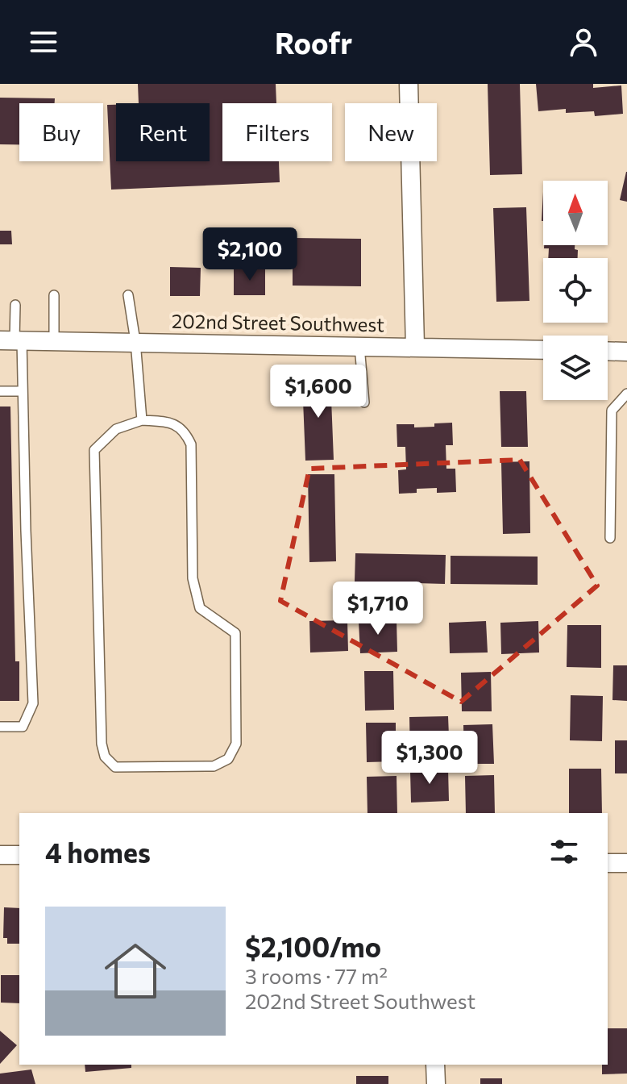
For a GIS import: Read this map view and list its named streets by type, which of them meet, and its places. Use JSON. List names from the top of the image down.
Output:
{
  "streets": {
    "street": ["202nd Street Southwest"]
  },
  "north": "top",
  "page": {
    "header": "Roofr",
    "chip": [
      "Buy",
      "Rent",
      "Filters",
      "New"
    ],
    "price": [
      "$2,100",
      "$1,600",
      "$1,710",
      "$1,300"
    ],
    "heading": "4 homes",
    "list": [
      {
        "name": "$2,100/mo",
        "note": "3 rooms · 77 m² · 202nd Street Southwest"
      }
    ]
  }
}
